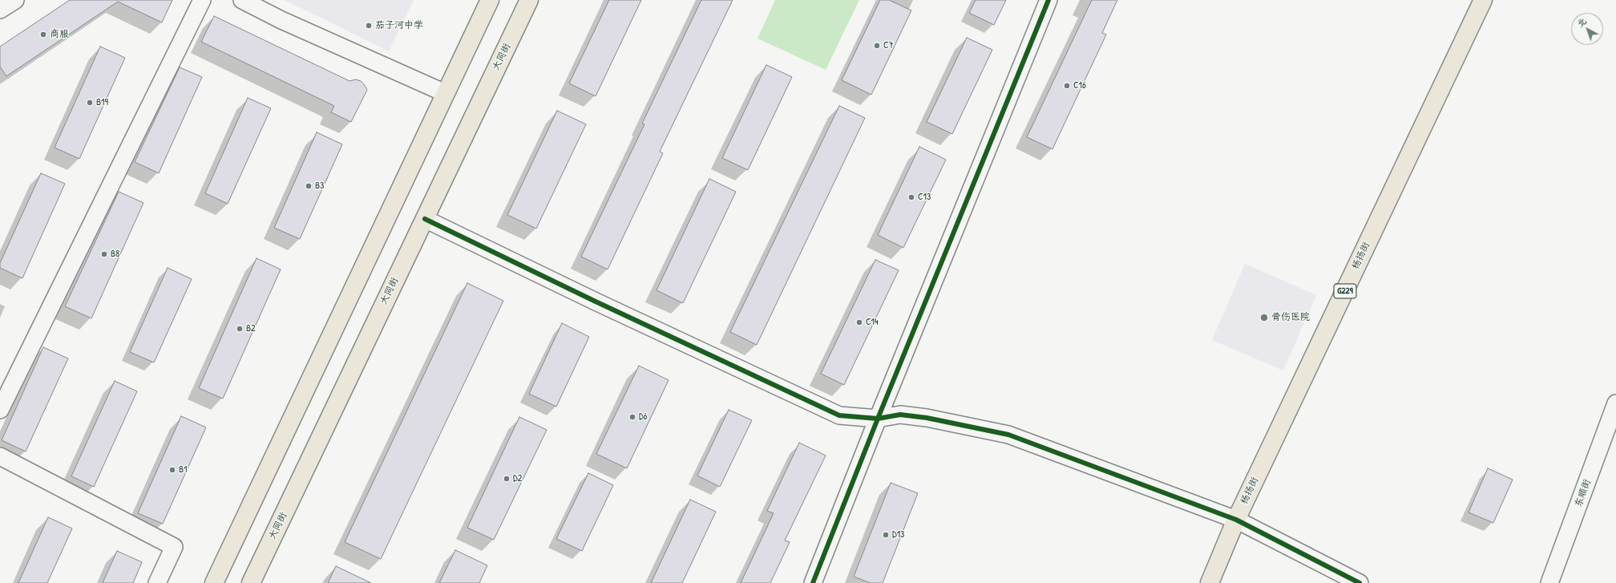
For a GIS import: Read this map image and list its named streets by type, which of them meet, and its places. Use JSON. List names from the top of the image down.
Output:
{
  "streets": {
    "main road": ["大同街", "杨扬街", "G229"],
    "street": ["东顺街"]
  },
  "places": [
    "茄子河中学",
    "商服",
    "C7",
    "C16",
    "B19",
    "B3",
    "C13",
    "B8",
    "骨伤医院",
    "C14",
    "B2",
    "D6",
    "B1",
    "D2",
    "D13"
  ],
  "north": "top left"
}
